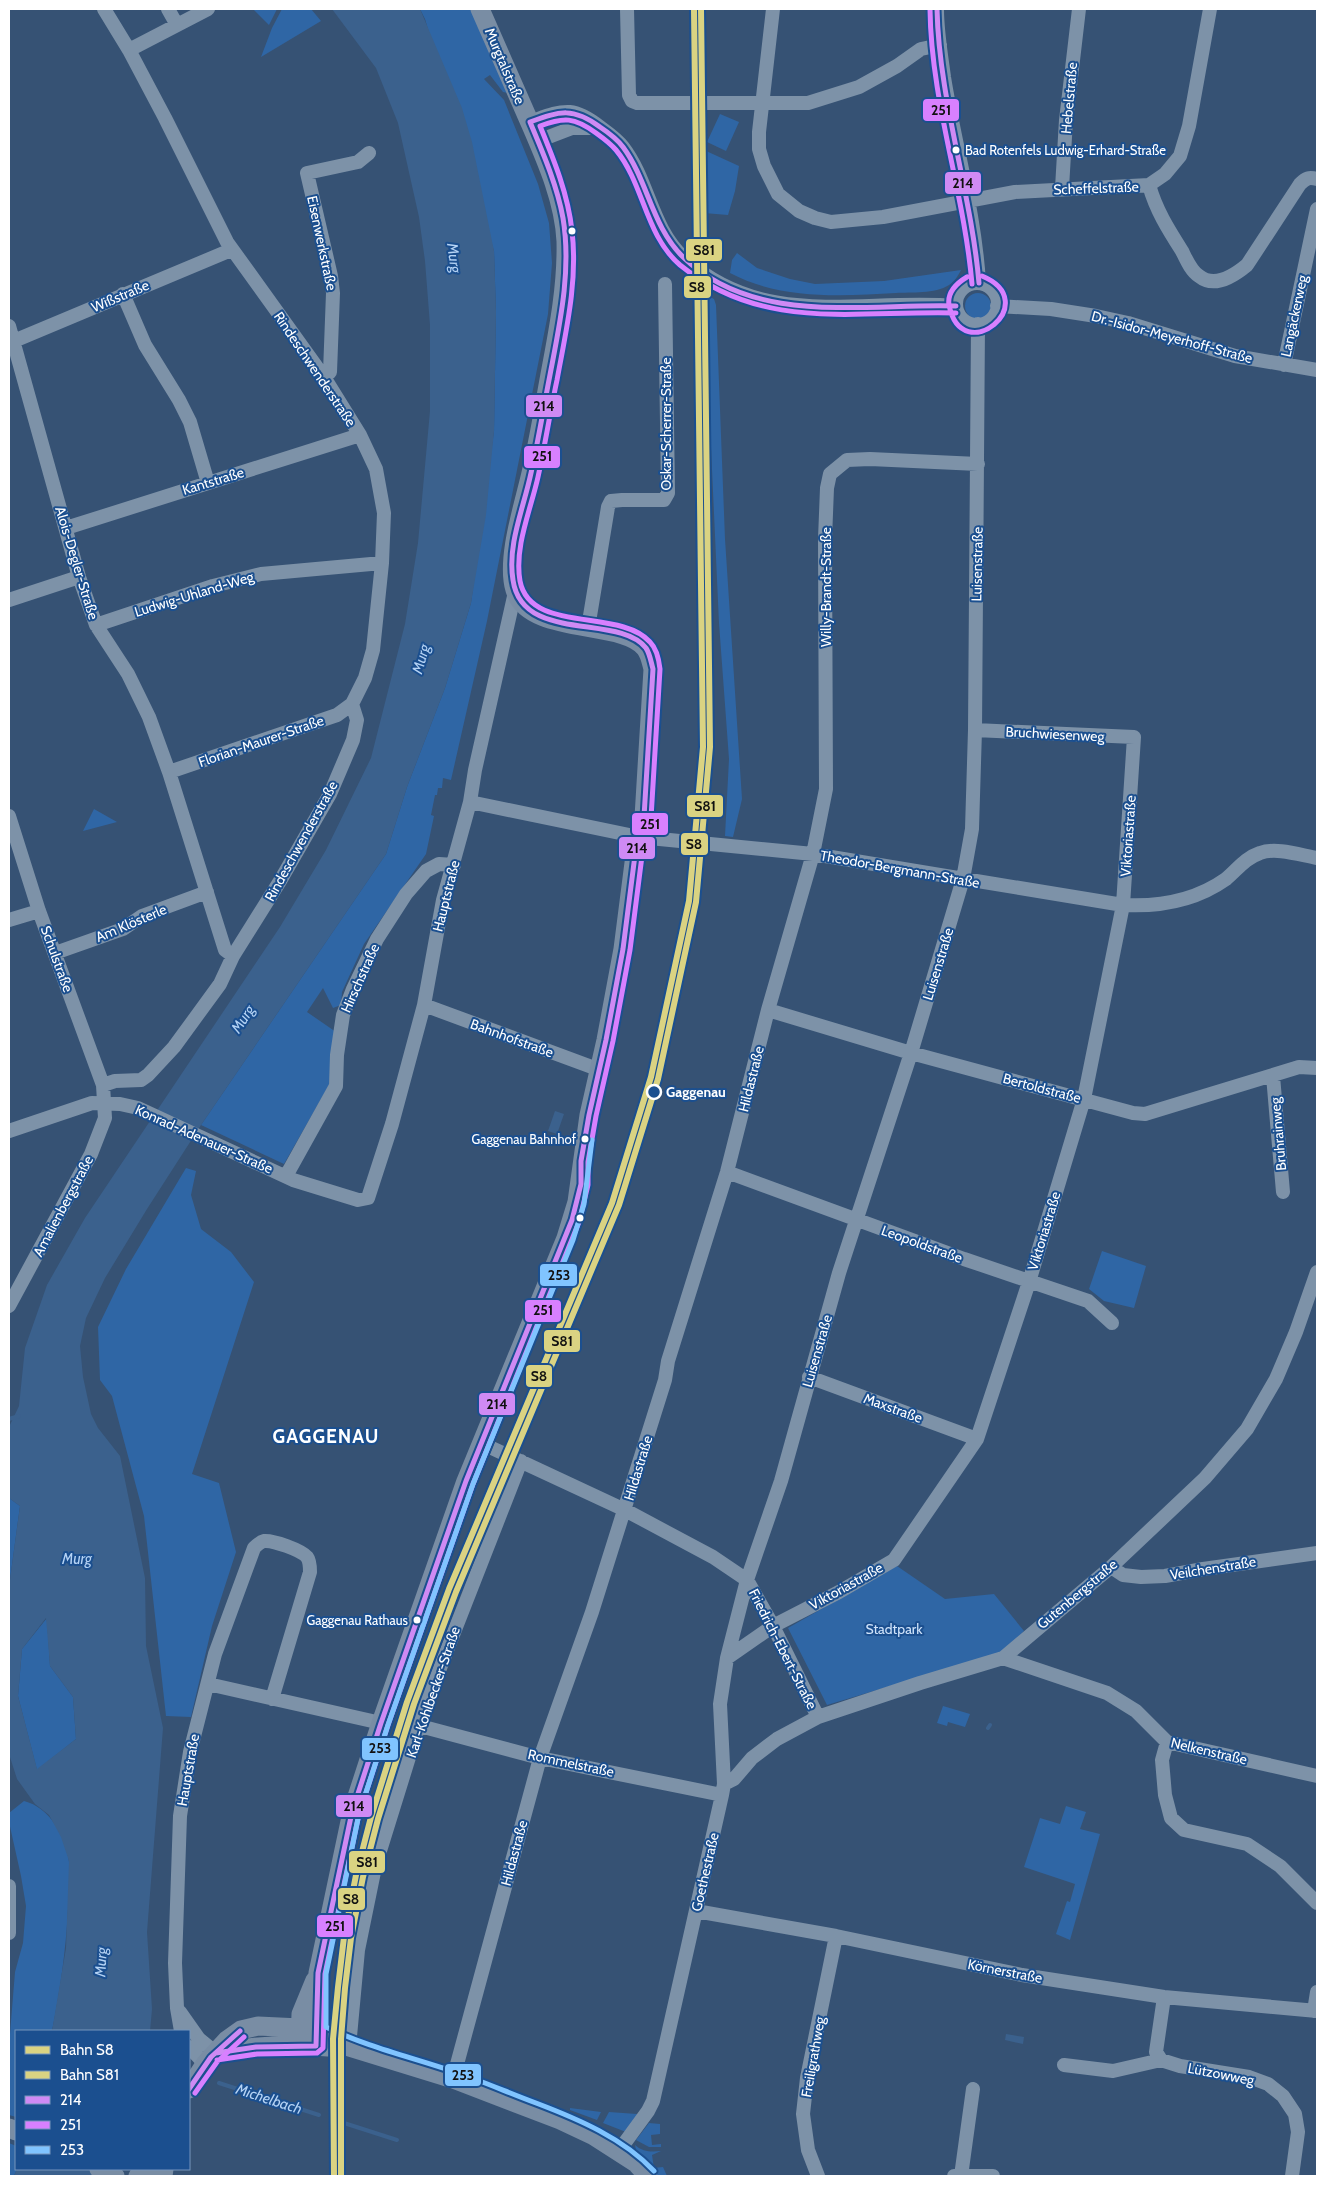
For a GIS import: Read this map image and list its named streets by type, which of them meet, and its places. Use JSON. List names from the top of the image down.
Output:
{
  "streets": {
    "street": [
      "Murgtalstraße",
      "Hebelstraße",
      "Scheffelstraße",
      "Eisenwerkstraße",
      "Wißstraße",
      "Langäckerweg",
      "Dr.-Isidor-Meyerhoff-Straße",
      "Rindeschwenderstraße",
      "Oskar-Scherrer-Straße",
      "Kantstraße",
      "Alois-Degler-Straße",
      "Luisenstraße",
      "Willy-Brandt-Straße",
      "Ludwig-Uhland-Weg",
      "Bruchwiesenweg",
      "Florian-Maurer-Straße",
      "Viktoriastraße",
      "Theodor-Bergmann-Straße",
      "Hauptstraße",
      "Am Klösterle",
      "Schulstraße",
      "Hirschstraße",
      "Bahnhofstraße",
      "Hildastraße",
      "Bertoldstraße",
      "Bruhrainweg",
      "Konrad-Adenauer-Straße",
      "Amalienbergstraße",
      "Leopoldstraße",
      "Maxstraße",
      "Veilchenstraße",
      "Gutenbergstraße",
      "Friedrich-Ebert-Straße",
      "Karl-Kohlbecker-Straße",
      "Nelkenstraße",
      "Rommelstraße",
      "Goethestraße",
      "Körnerstraße",
      "Freiligrathweg",
      "Lützowweg"
    ]
  },
  "crossings": [
    ["Murgtalstraße", "Hauptstraße"],
    ["Hebelstraße", "Scheffelstraße"],
    ["Eisenwerkstraße", "Rindeschwenderstraße"],
    ["Wißstraße", "Rindeschwenderstraße"],
    ["Wißstraße", "Alois-Degler-Straße"],
    ["Langäckerweg", "Dr.-Isidor-Meyerhoff-Straße"],
    ["Dr.-Isidor-Meyerhoff-Straße", "Luisenstraße"],
    ["Rindeschwenderstraße", "Kantstraße"],
    ["Rindeschwenderstraße", "Alois-Degler-Straße"],
    ["Rindeschwenderstraße", "Ludwig-Uhland-Weg"],
    ["Rindeschwenderstraße", "Florian-Maurer-Straße"],
    ["Rindeschwenderstraße", "Schulstraße"],
    ["Kantstraße", "Alois-Degler-Straße"],
    ["Alois-Degler-Straße", "Ludwig-Uhland-Weg"],
    ["Alois-Degler-Straße", "Florian-Maurer-Straße"],
    ["Alois-Degler-Straße", "Am Klösterle"],
    ["Luisenstraße", "Willy-Brandt-Straße"],
    ["Luisenstraße", "Bruchwiesenweg"],
    ["Luisenstraße", "Theodor-Bergmann-Straße"],
    ["Luisenstraße", "Bertoldstraße"],
    ["Luisenstraße", "Leopoldstraße"],
    ["Luisenstraße", "Maxstraße"],
    ["Luisenstraße", "Friedrich-Ebert-Straße"],
    ["Luisenstraße", "Goethestraße"],
    ["Willy-Brandt-Straße", "Theodor-Bergmann-Straße"],
    ["Willy-Brandt-Straße", "Hildastraße"],
    ["Bruchwiesenweg", "Viktoriastraße"],
    ["Viktoriastraße", "Theodor-Bergmann-Straße"],
    ["Viktoriastraße", "Bertoldstraße"],
    ["Viktoriastraße", "Leopoldstraße"],
    ["Viktoriastraße", "Maxstraße"],
    ["Viktoriastraße", "Friedrich-Ebert-Straße"],
    ["Viktoriastraße", "Goethestraße"],
    ["Theodor-Bergmann-Straße", "Hauptstraße"],
    ["Theodor-Bergmann-Straße", "Hildastraße"],
    ["Hauptstraße", "Hirschstraße"],
    ["Hauptstraße", "Bahnhofstraße"],
    ["Hauptstraße", "Konrad-Adenauer-Straße"],
    ["Am Klösterle", "Schulstraße"],
    ["Schulstraße", "Konrad-Adenauer-Straße"],
    ["Schulstraße", "Amalienbergstraße"],
    ["Hirschstraße", "Konrad-Adenauer-Straße"],
    ["Hildastraße", "Bertoldstraße"],
    ["Hildastraße", "Leopoldstraße"],
    ["Hildastraße", "Friedrich-Ebert-Straße"],
    ["Hildastraße", "Rommelstraße"],
    ["Bertoldstraße", "Bruhrainweg"],
    ["Konrad-Adenauer-Straße", "Amalienbergstraße"],
    ["Veilchenstraße", "Gutenbergstraße"],
    ["Gutenbergstraße", "Friedrich-Ebert-Straße"],
    ["Gutenbergstraße", "Nelkenstraße"],
    ["Gutenbergstraße", "Rommelstraße"],
    ["Gutenbergstraße", "Goethestraße"],
    ["Friedrich-Ebert-Straße", "Karl-Kohlbecker-Straße"],
    ["Friedrich-Ebert-Straße", "Goethestraße"],
    ["Karl-Kohlbecker-Straße", "Rommelstraße"],
    ["Rommelstraße", "Goethestraße"],
    ["Goethestraße", "Körnerstraße"],
    ["Körnerstraße", "Freiligrathweg"]
  ],
  "districts": ["GAGGENAU"],
  "water": ["Murg", "Michelbach"],
  "parks": ["Stadtpark"],
  "places": [
    "Bad Rotenfels Ludwig-Erhard-Straße",
    "Gaggenau",
    "Gaggenau Bahnhof",
    "Gaggenau Rathaus"
  ],
  "lines": [
    "rail line S8",
    "rail line S81",
    "transit line 214",
    "transit line 251",
    "transit line 253"
  ],
  "legend": [
    "Bahn S8",
    "Bahn S81",
    "214",
    "251",
    "253"
  ]
}
